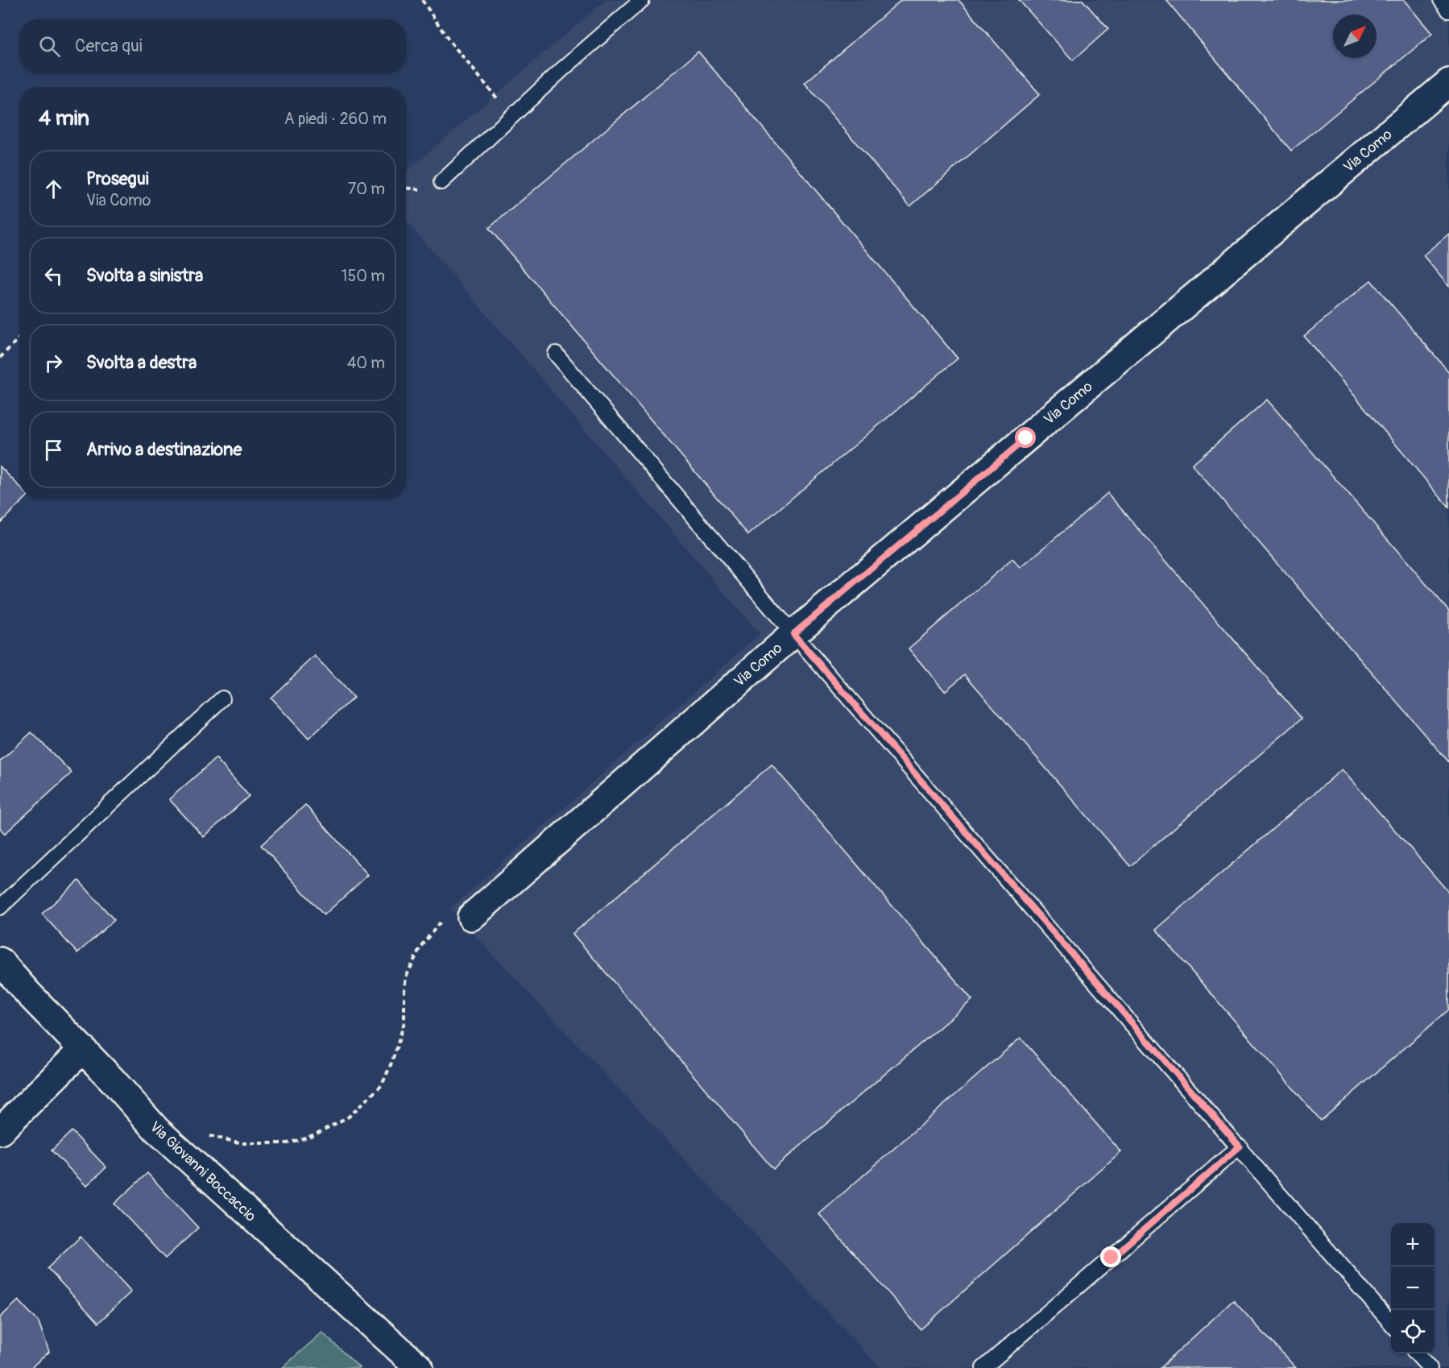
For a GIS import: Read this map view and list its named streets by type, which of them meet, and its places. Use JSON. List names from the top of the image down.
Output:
{
  "streets": {
    "street": ["Via Como", "Via Giovanni Boccaccio"]
  },
  "north": "top right",
  "page": {
    "search": "Cerca qui",
    "heading": ["4 min", "A piedi · 260 m"],
    "list": [
      ["Prosegui", "Via Como", "70 m"],
      ["Svolta a sinistra", "150 m"],
      ["Svolta a destra", "40 m"],
      "Arrivo a destinazione"
    ],
    "map_buttons": ["+", "−"]
  }
}
